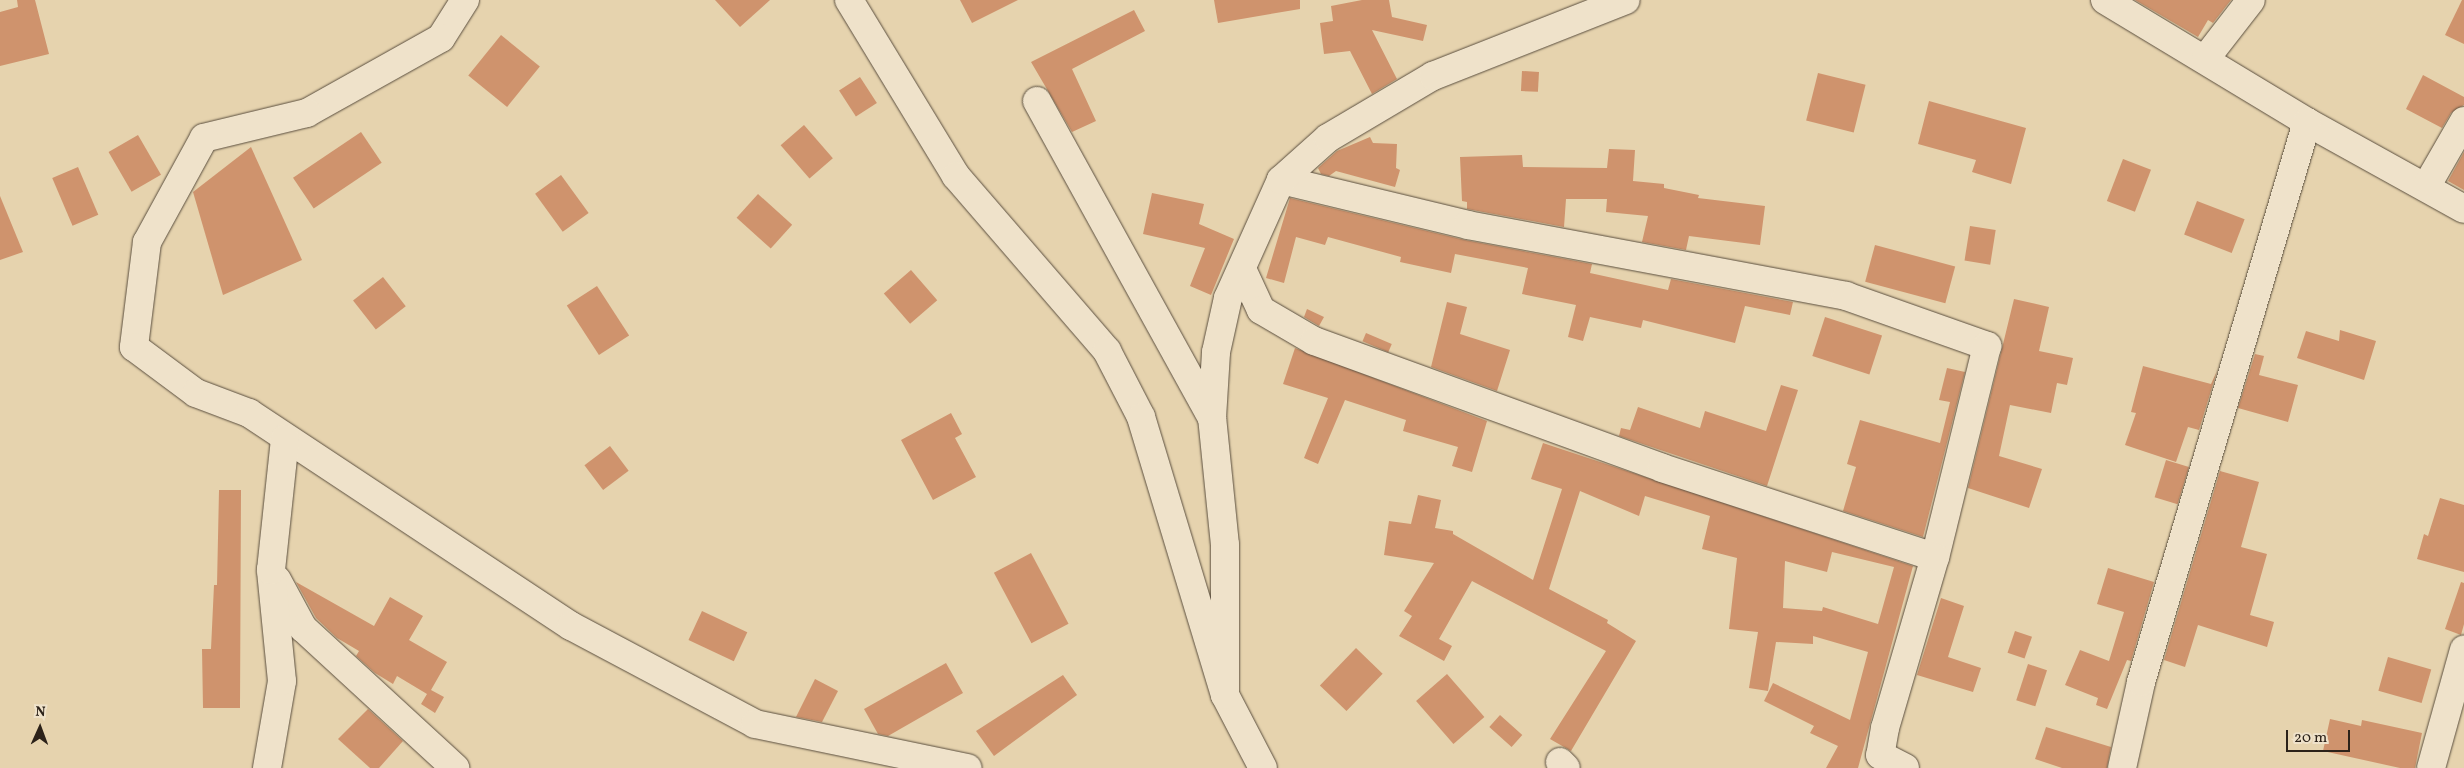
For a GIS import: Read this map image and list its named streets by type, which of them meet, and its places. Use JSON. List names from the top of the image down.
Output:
{
  "scale_bar": "20 m",
  "north": "top"
}
